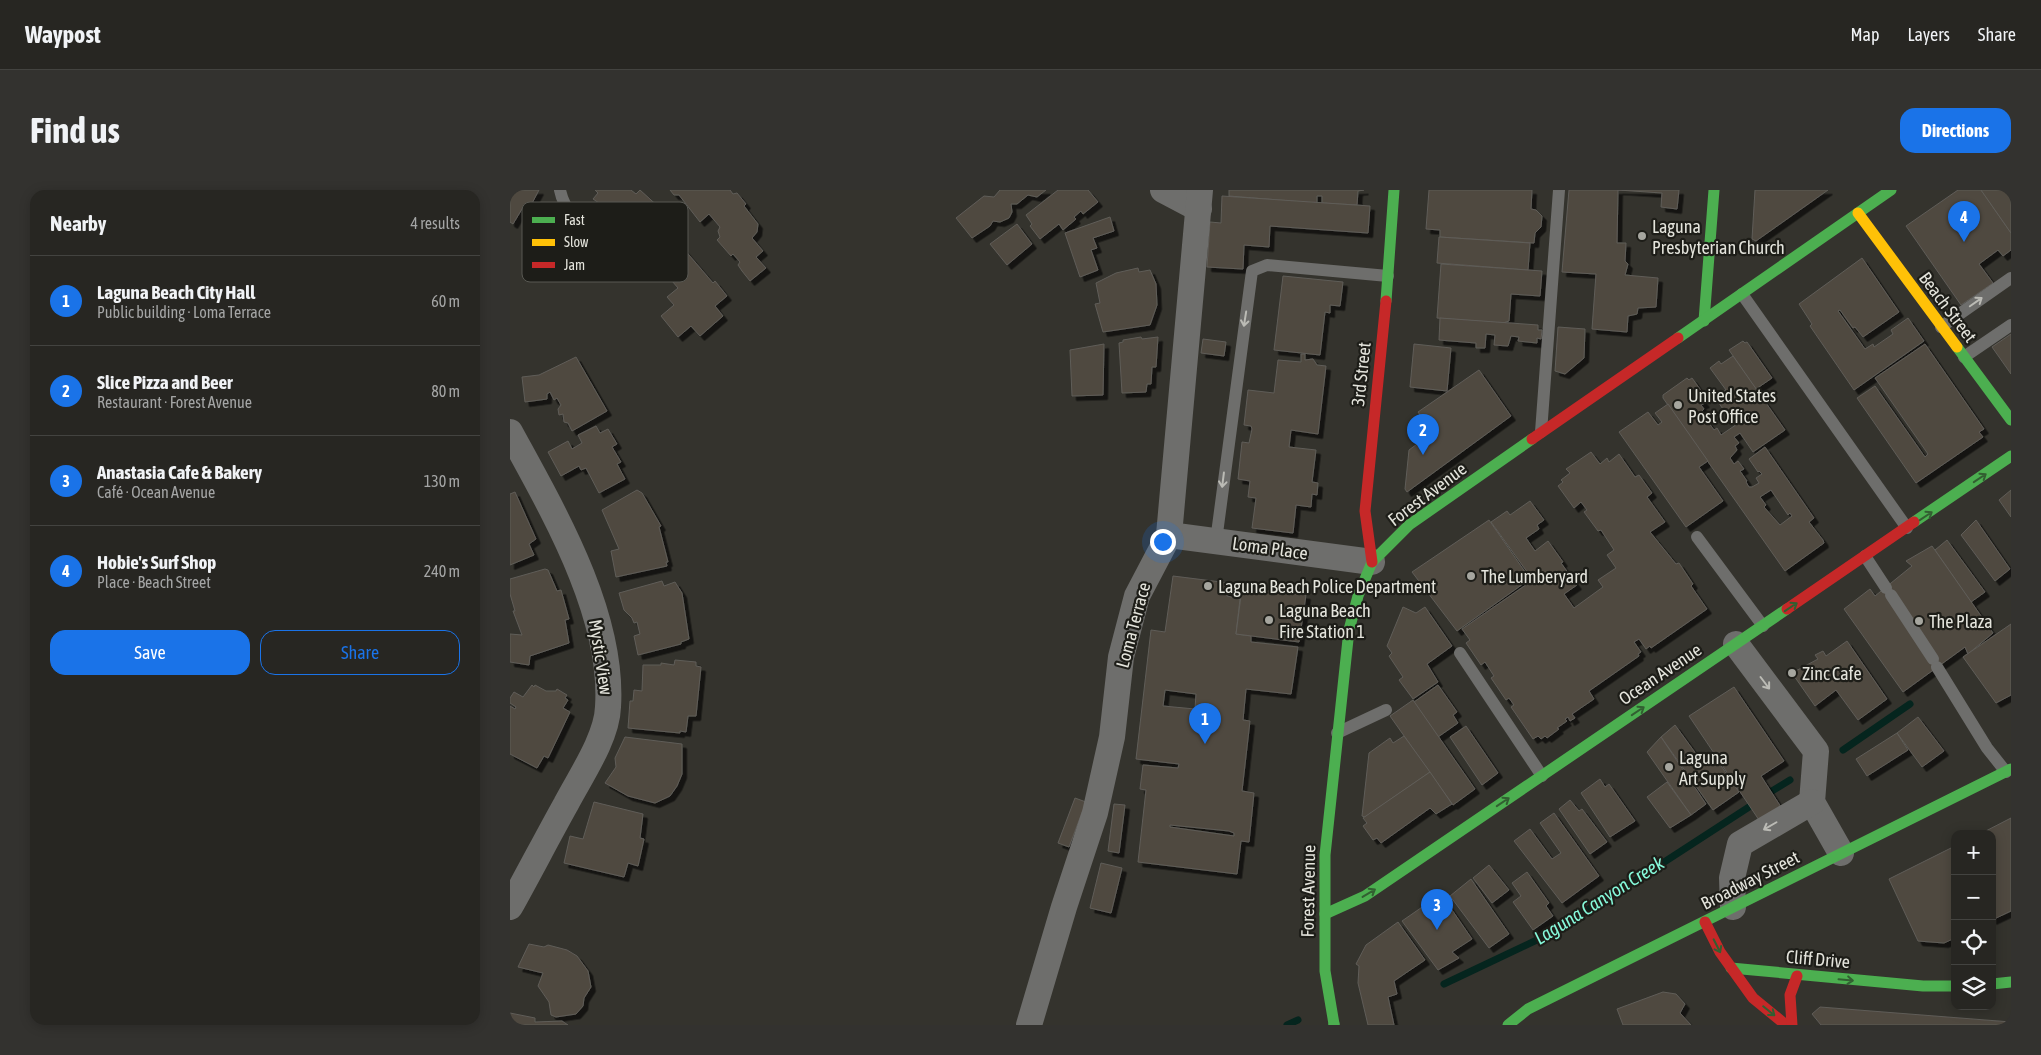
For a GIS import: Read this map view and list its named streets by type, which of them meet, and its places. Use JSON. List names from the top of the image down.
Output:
{
  "streets": {
    "street": [
      "Beach Street",
      "3rd Street",
      "Forest Avenue",
      "Loma Place",
      "Loma Terrace",
      "Mystic View",
      "Ocean Avenue",
      "Broadway Street",
      "Cliff Drive"
    ]
  },
  "crossings": [
    ["Beach Street", "Forest Avenue"],
    ["3rd Street", "Forest Avenue"],
    ["3rd Street", "Loma Place"],
    ["Forest Avenue", "Loma Place"],
    ["Forest Avenue", "Ocean Avenue"],
    ["Loma Place", "Loma Terrace"]
  ],
  "one_way": ["Ocean Avenue", "Cliff Drive"],
  "water": ["Laguna Canyon Creek"],
  "places": [
    "Laguna Presbyterian Church",
    "United States Post Office",
    "The Lumberyard",
    "Laguna Beach Police Department",
    "Laguna Beach Fire Station 1",
    "The Plaza",
    "Zinc Cafe",
    "Laguna Art Supply"
  ],
  "legend": ["Fast", "Slow", "Jam"],
  "page": {
    "header": "Waypost",
    "nav": ["Map", "Layers", "Share"],
    "buttons": [
      "Directions",
      ["Save", "Share"]
    ],
    "title": "Find us",
    "heading": ["Nearby", "4 results"],
    "pins": [
      "4",
      "2",
      "1",
      "3"
    ],
    "list": [
      {
        "mark": "1",
        "name": "Laguna Beach City Hall",
        "note": "Public building · Loma Terrace",
        "value": "60 m"
      },
      {
        "mark": "2",
        "name": "Slice Pizza and Beer",
        "note": "Restaurant · Forest Avenue",
        "value": "80 m"
      },
      {
        "mark": "3",
        "name": "Anastasia Cafe & Bakery",
        "note": "Café · Ocean Avenue",
        "value": "130 m"
      },
      {
        "mark": "4",
        "name": "Hobie's Surf Shop",
        "note": "Place · Beach Street",
        "value": "240 m"
      }
    ],
    "map_buttons": ["+", "−"]
  }
}
